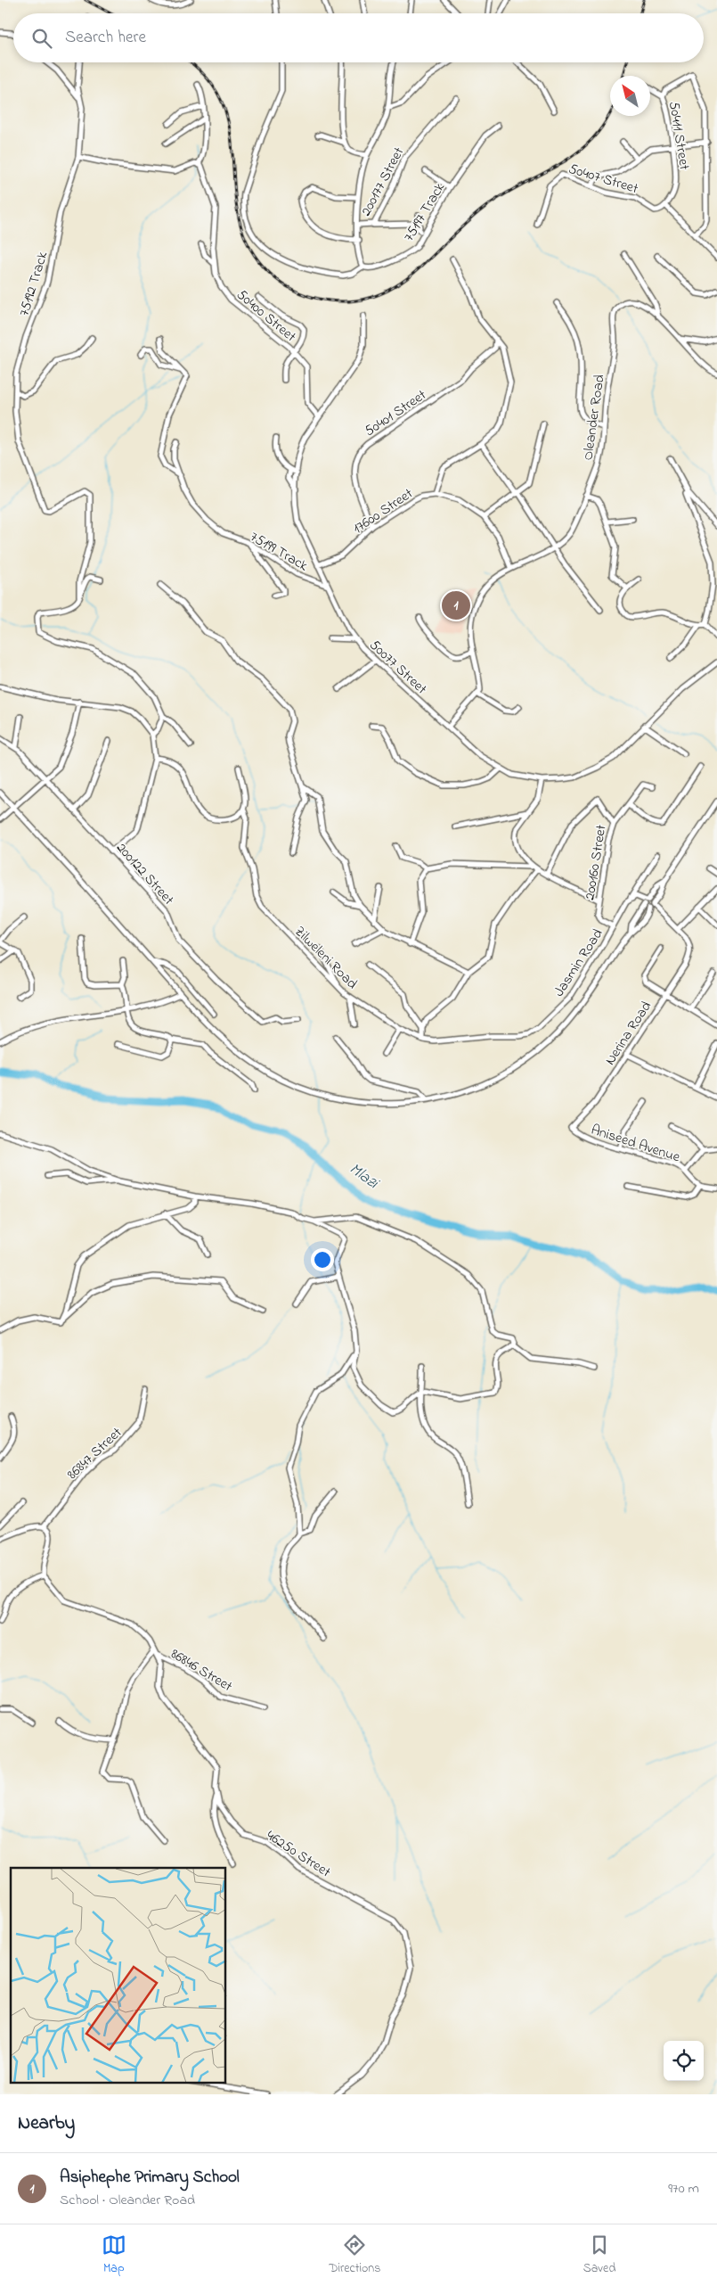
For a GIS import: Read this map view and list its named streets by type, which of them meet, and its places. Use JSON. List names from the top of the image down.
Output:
{
  "streets": {
    "street": [
      "50411 Street",
      "50407 Street",
      "200177 Street",
      "75197 Track",
      "75192 Track",
      "50400 Street",
      "50401 Street",
      "Oleander Road",
      "17600 Street",
      "75199 Track",
      "50077 Street",
      "200160 Street",
      "200122 Street",
      "Zilweleni Road",
      "Jasmin Road",
      "Nerina Road",
      "Aniseed Avenue",
      "86847 Street",
      "86846 Street",
      "46250 Street"
    ]
  },
  "crossings": [
    ["50411 Street", "50407 Street"],
    ["50400 Street", "50077 Street"],
    ["50401 Street", "17600 Street"],
    ["Oleander Road", "17600 Street"],
    ["17600 Street", "50077 Street"],
    ["75199 Track", "50077 Street"],
    ["200160 Street", "Jasmin Road"],
    ["Zilweleni Road", "Jasmin Road"],
    ["Nerina Road", "Aniseed Avenue"],
    ["86846 Street", "46250 Street"]
  ],
  "water": ["Mlazi"],
  "north": "top left",
  "page": {
    "search": "Search here",
    "pins": "1",
    "heading": "Nearby",
    "list": [
      {
        "mark": "1",
        "name": "Asiphephe Primary School",
        "note": "School · Oleander Road",
        "value": "970 m"
      }
    ],
    "nav": ["Map", "Directions", "Saved"]
  }
}
